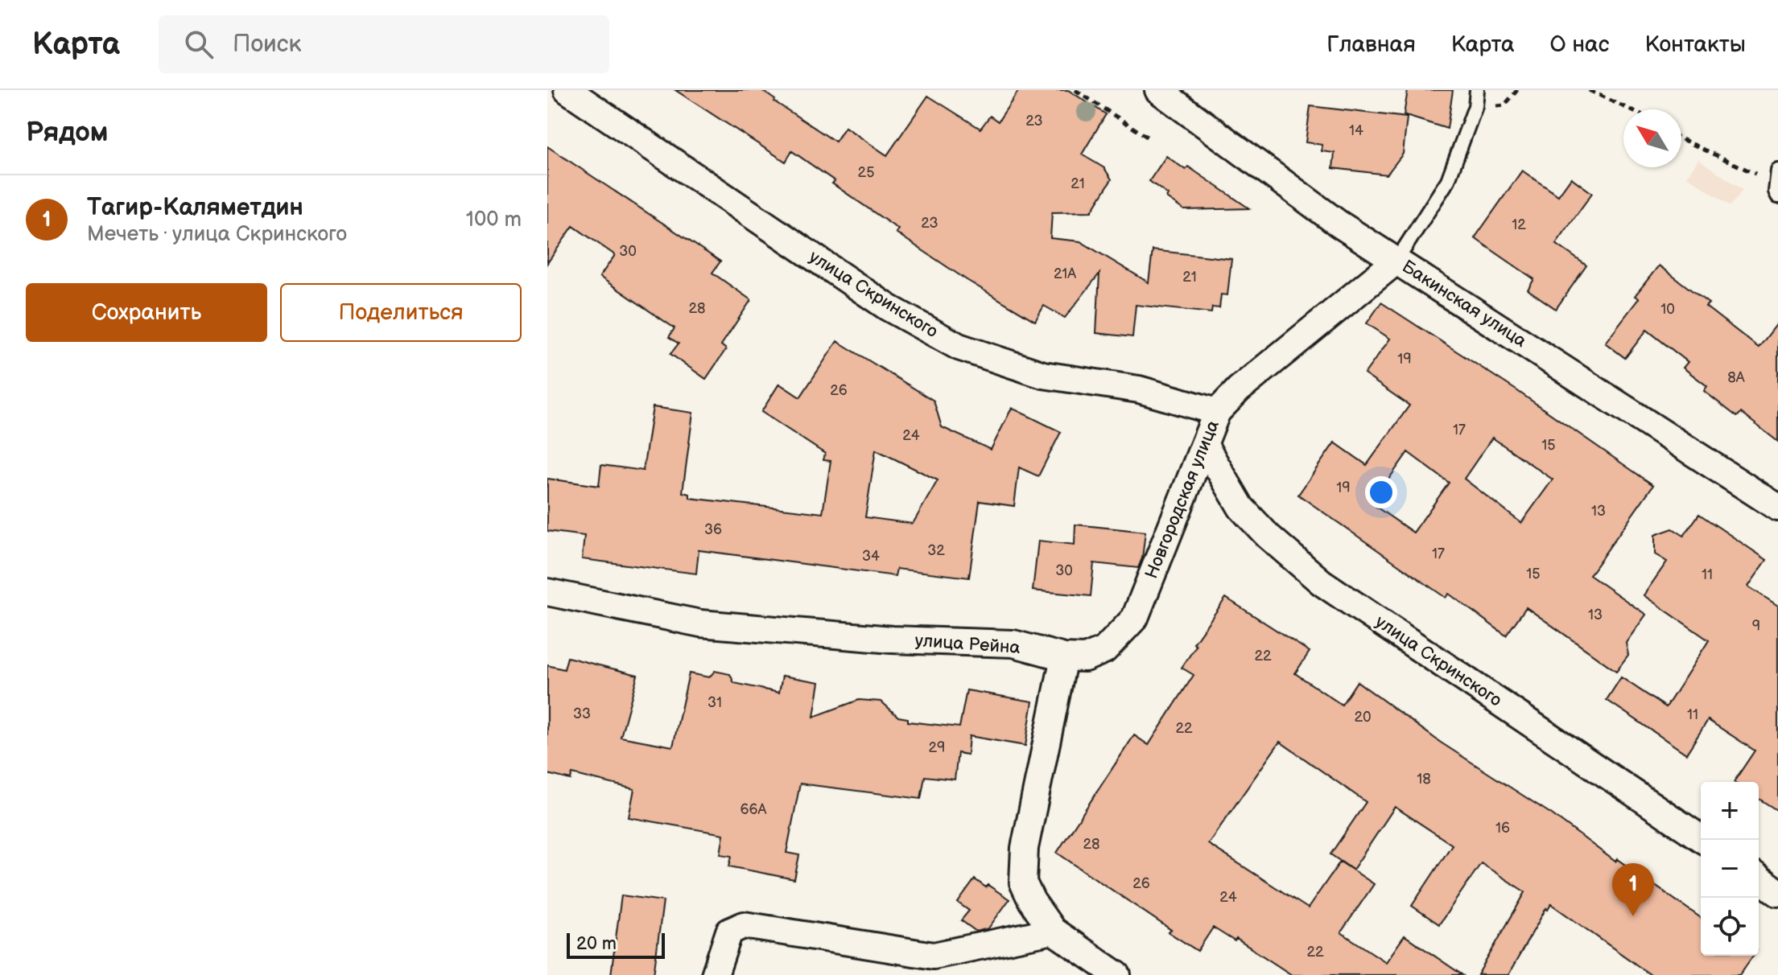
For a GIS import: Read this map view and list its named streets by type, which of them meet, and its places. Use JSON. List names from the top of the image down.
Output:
{
  "streets": {
    "street": [
      "улица Скринского",
      "Бакинская улица",
      "Новгородская улица",
      "улица Рейна"
    ]
  },
  "crossings": [
    ["улица Скринского", "Новгородская улица"],
    ["Бакинская улица", "Новгородская улица"],
    ["Новгородская улица", "улица Рейна"]
  ],
  "house_numbers": [
    "23",
    "14",
    "25",
    "21",
    "23",
    "12",
    "30",
    "21А",
    "21",
    "28",
    "10",
    "19",
    "8А",
    "26",
    "17",
    "24",
    "15",
    "19",
    "13",
    "36",
    "32",
    "17",
    "34",
    "30",
    "15",
    "11",
    "13",
    "9",
    "22",
    "31",
    "33",
    "11",
    "20",
    "22",
    "29",
    "18",
    "66А",
    "16",
    "28",
    "26",
    "24",
    "22"
  ],
  "scale_bar": "20 m",
  "north": "top left",
  "page": {
    "header": "Карта",
    "search": "Поиск",
    "nav": [
      "Главная",
      "Карта",
      "О нас",
      "Контакты"
    ],
    "heading": "Рядом",
    "list": [
      {
        "mark": "1",
        "name": "Тагир-Каляметдин",
        "note": "Мечеть · улица Скринского",
        "value": "100 m"
      }
    ],
    "buttons": ["Сохранить", "Поделиться"],
    "map_buttons": ["+", "−"],
    "pins": "1",
    "scale": "20 m"
  }
}
